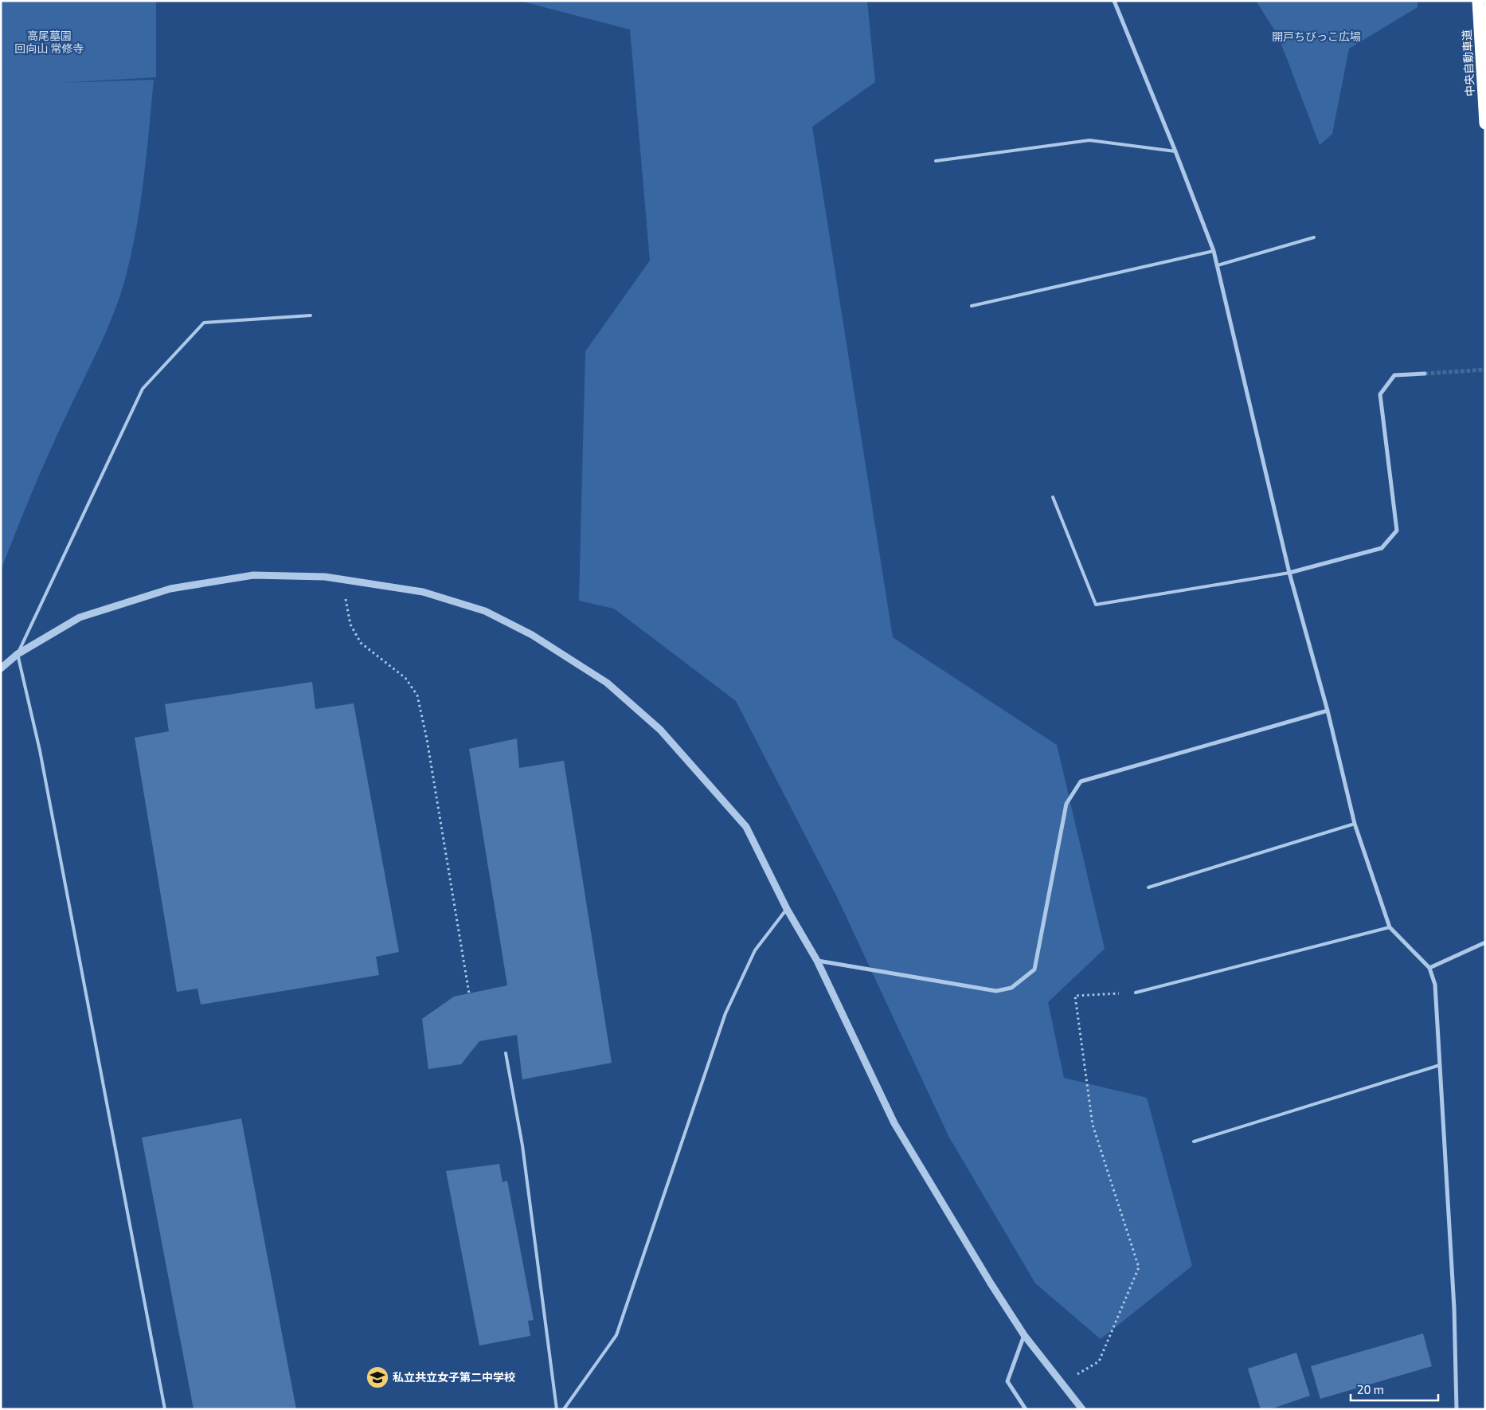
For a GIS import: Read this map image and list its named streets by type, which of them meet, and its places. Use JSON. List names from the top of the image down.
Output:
{
  "streets": {
    "highway": ["中央自動車道"]
  },
  "parks": ["高尾墓園 回向山 常修寺", "開戸ちびっこ広場"],
  "places": {
    "school or university": ["私立共立女子第二中学校"]
  },
  "scale_bar": "20 m"
}
